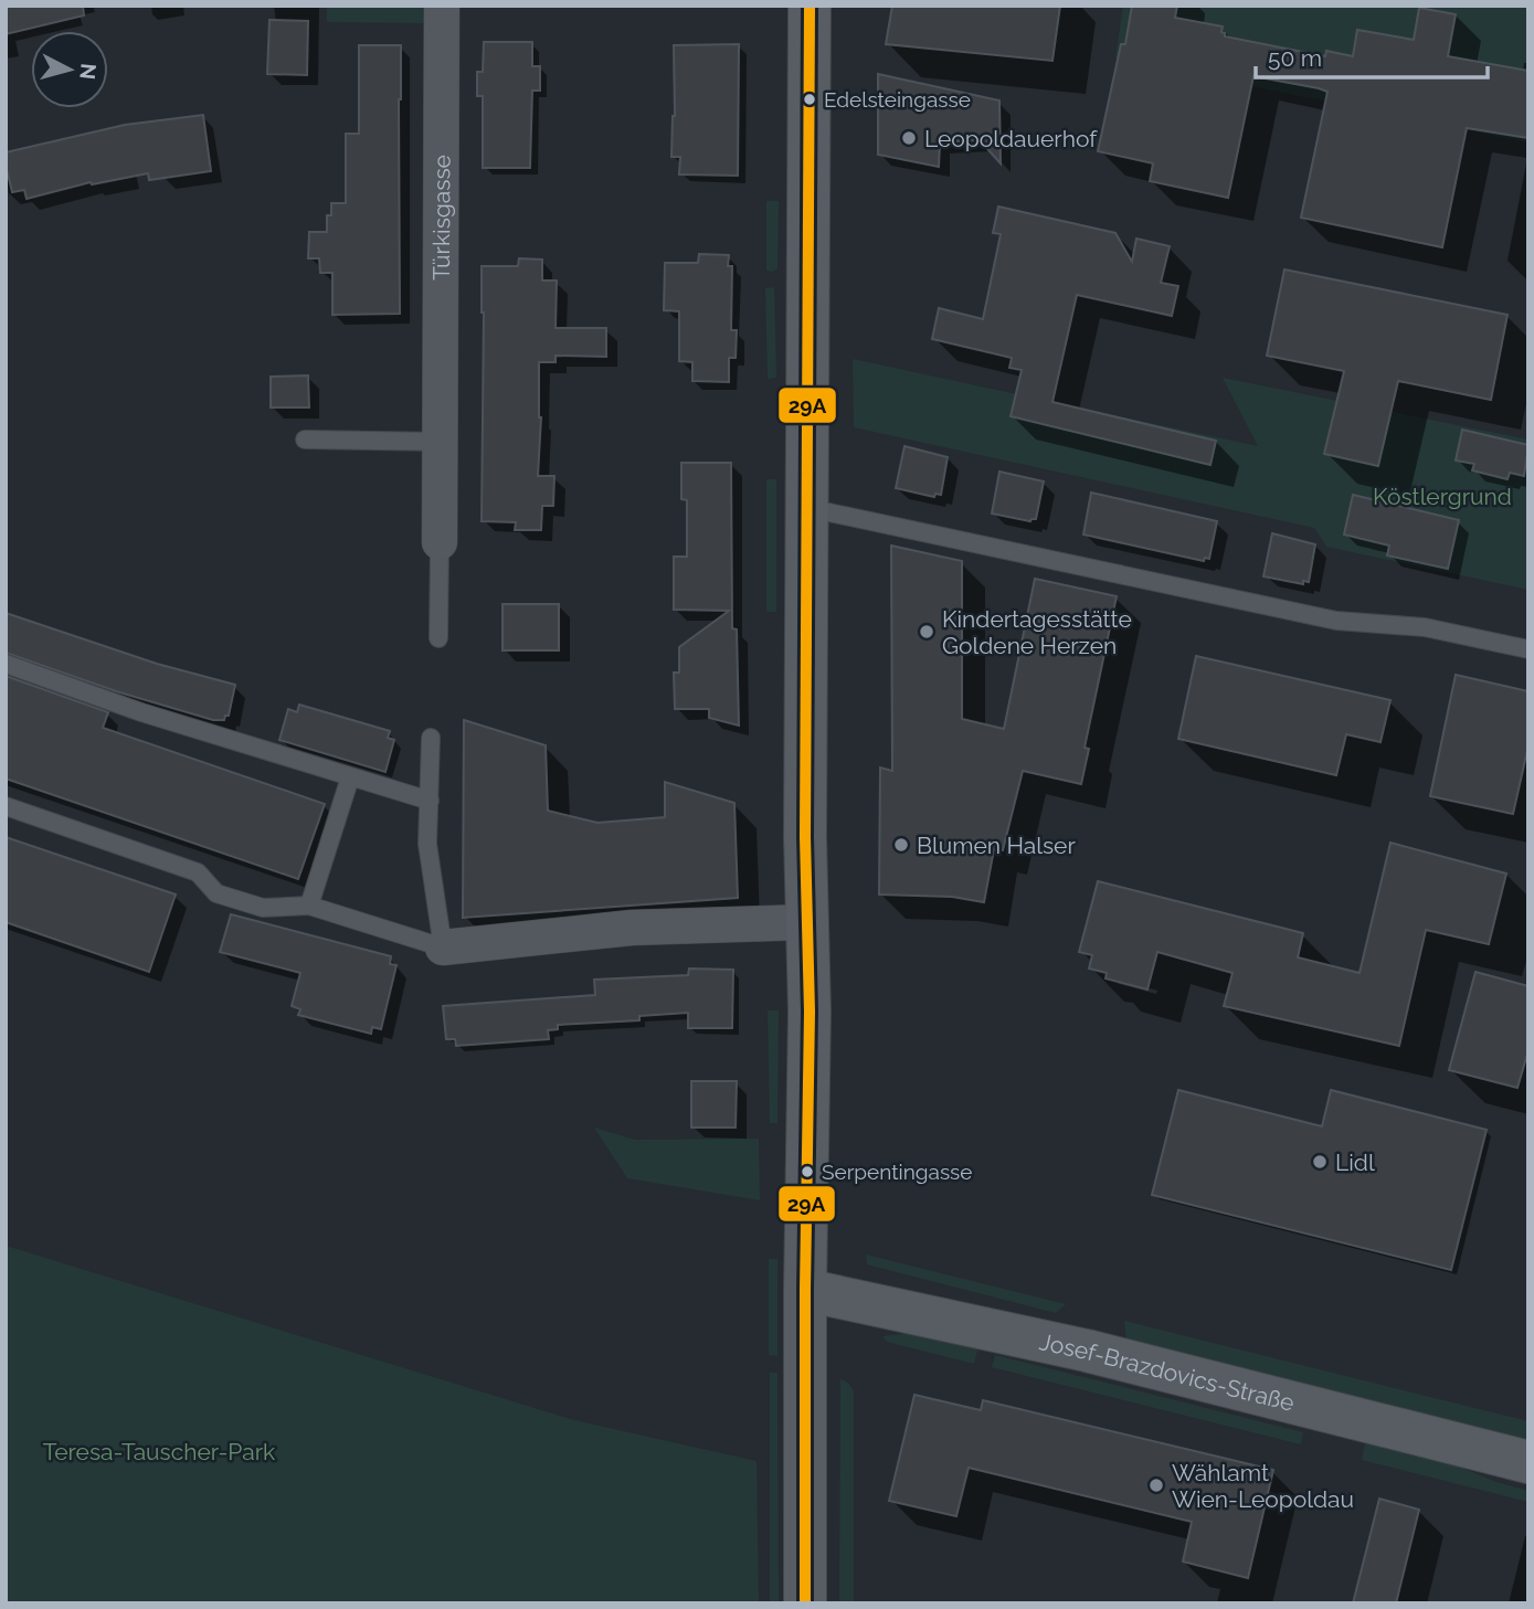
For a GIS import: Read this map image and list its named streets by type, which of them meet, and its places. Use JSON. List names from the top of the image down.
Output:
{
  "streets": {
    "main road": ["Josef-Brazdovics-Straße"],
    "street": ["Türkisgasse"]
  },
  "parks": ["Köstlergrund", "Teresa-Tauscher-Park"],
  "places": [
    "Edelsteingasse",
    "Leopoldauerhof",
    "Kindertagesstätte Goldene Herzen",
    "Blumen Halser",
    "Lidl",
    "Serpentingasse",
    "Wählamt Wien-Leopoldau"
  ],
  "lines": ["transit line 29A"],
  "scale_bar": "50 m",
  "north": "right"
}
